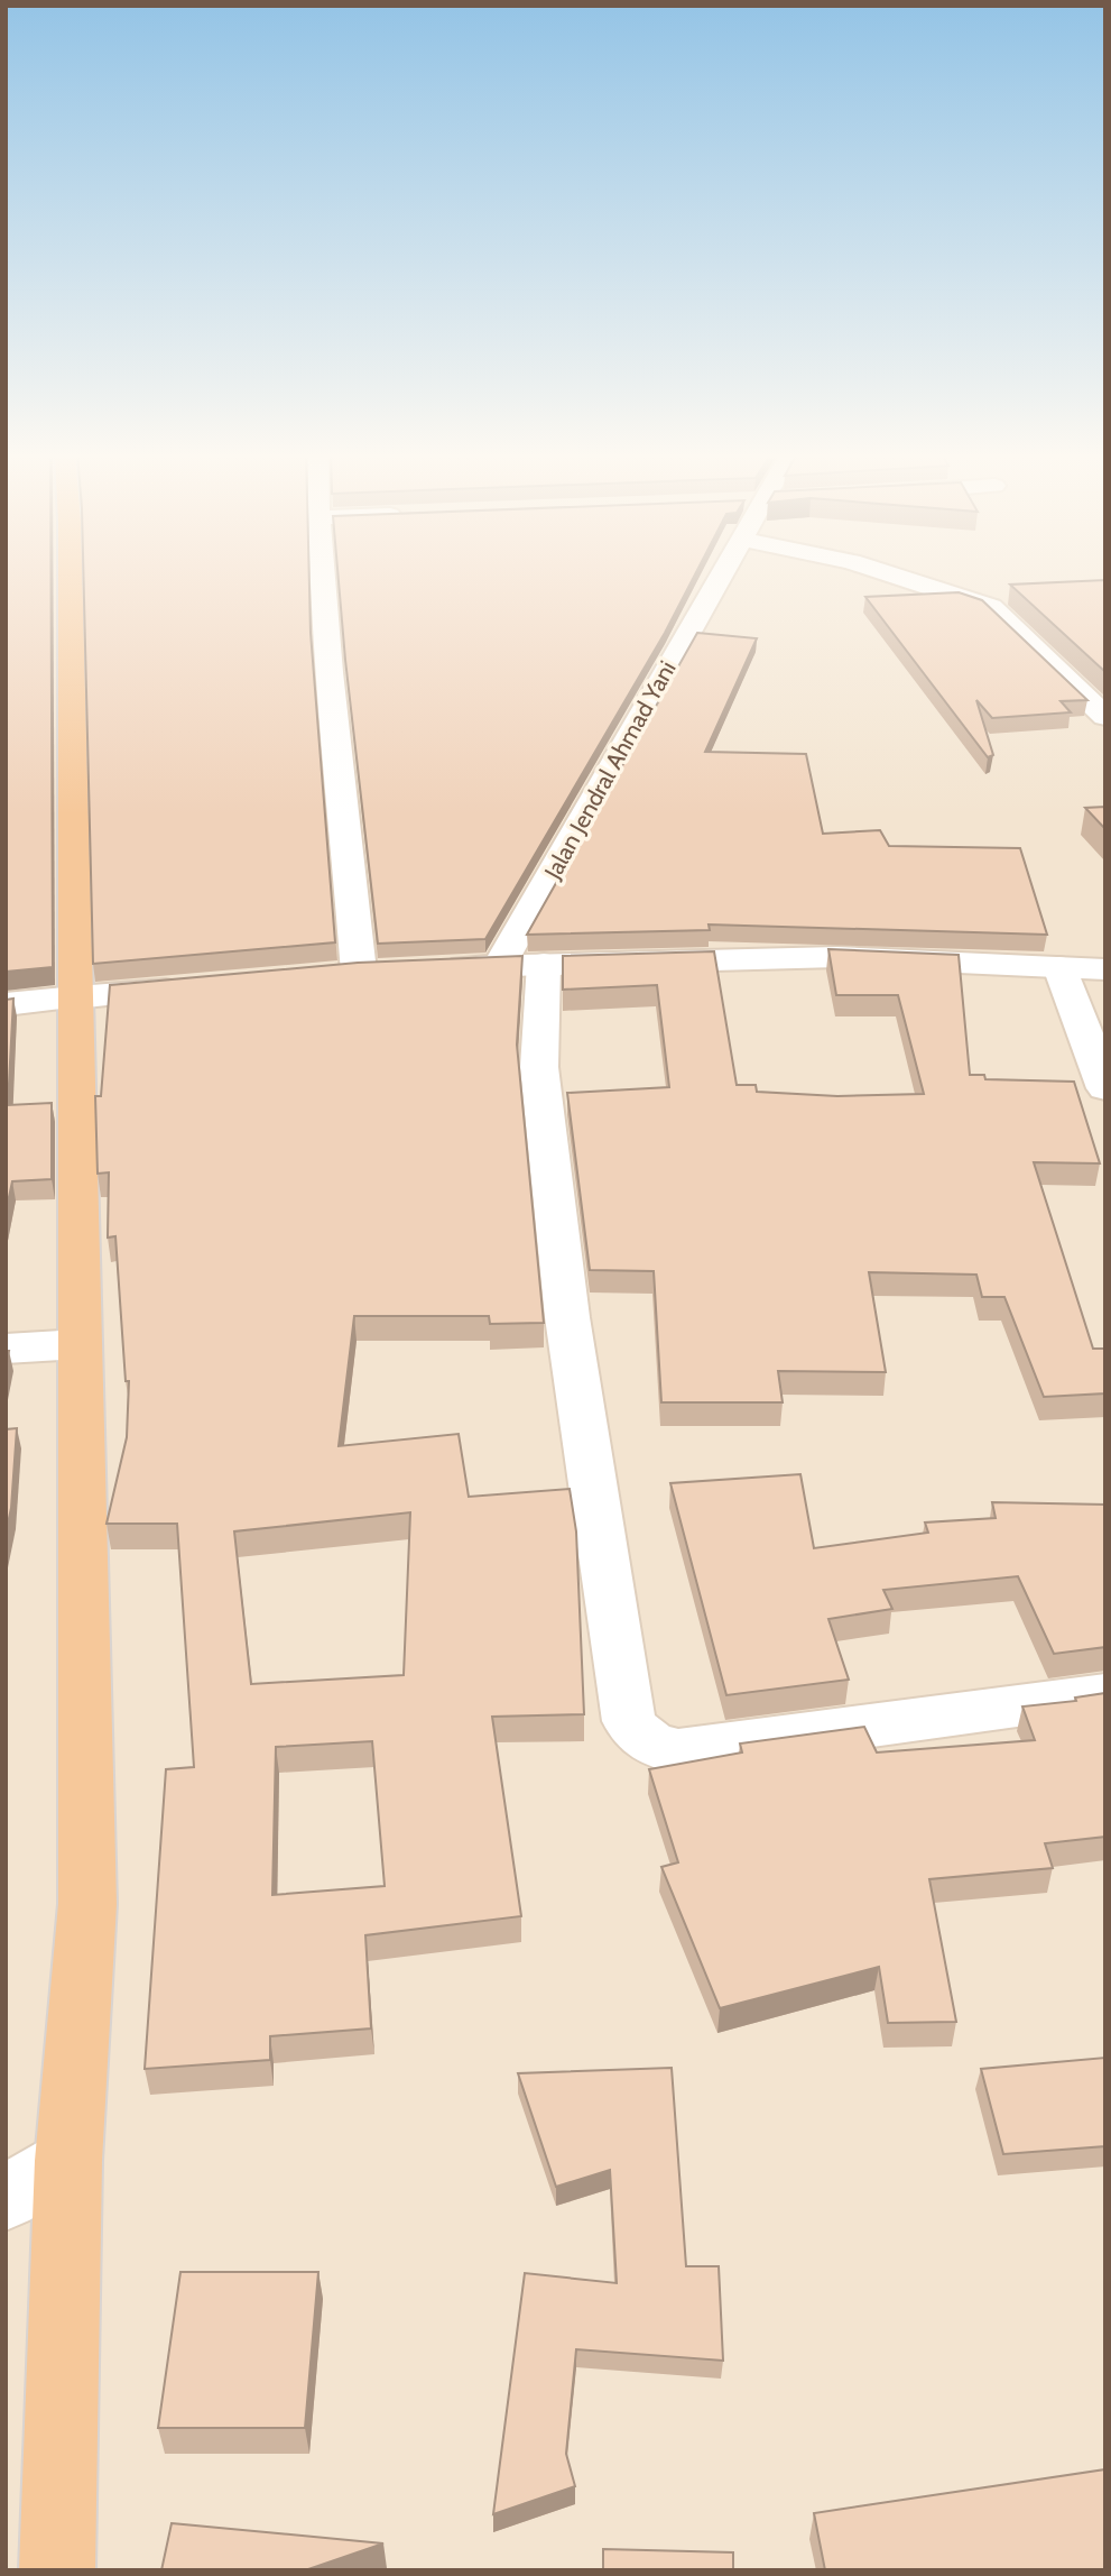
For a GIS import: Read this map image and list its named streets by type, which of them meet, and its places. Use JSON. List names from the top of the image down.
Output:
{
  "streets": {
    "street": ["Jalan Jendral Ahmad Yani"]
  }
}
